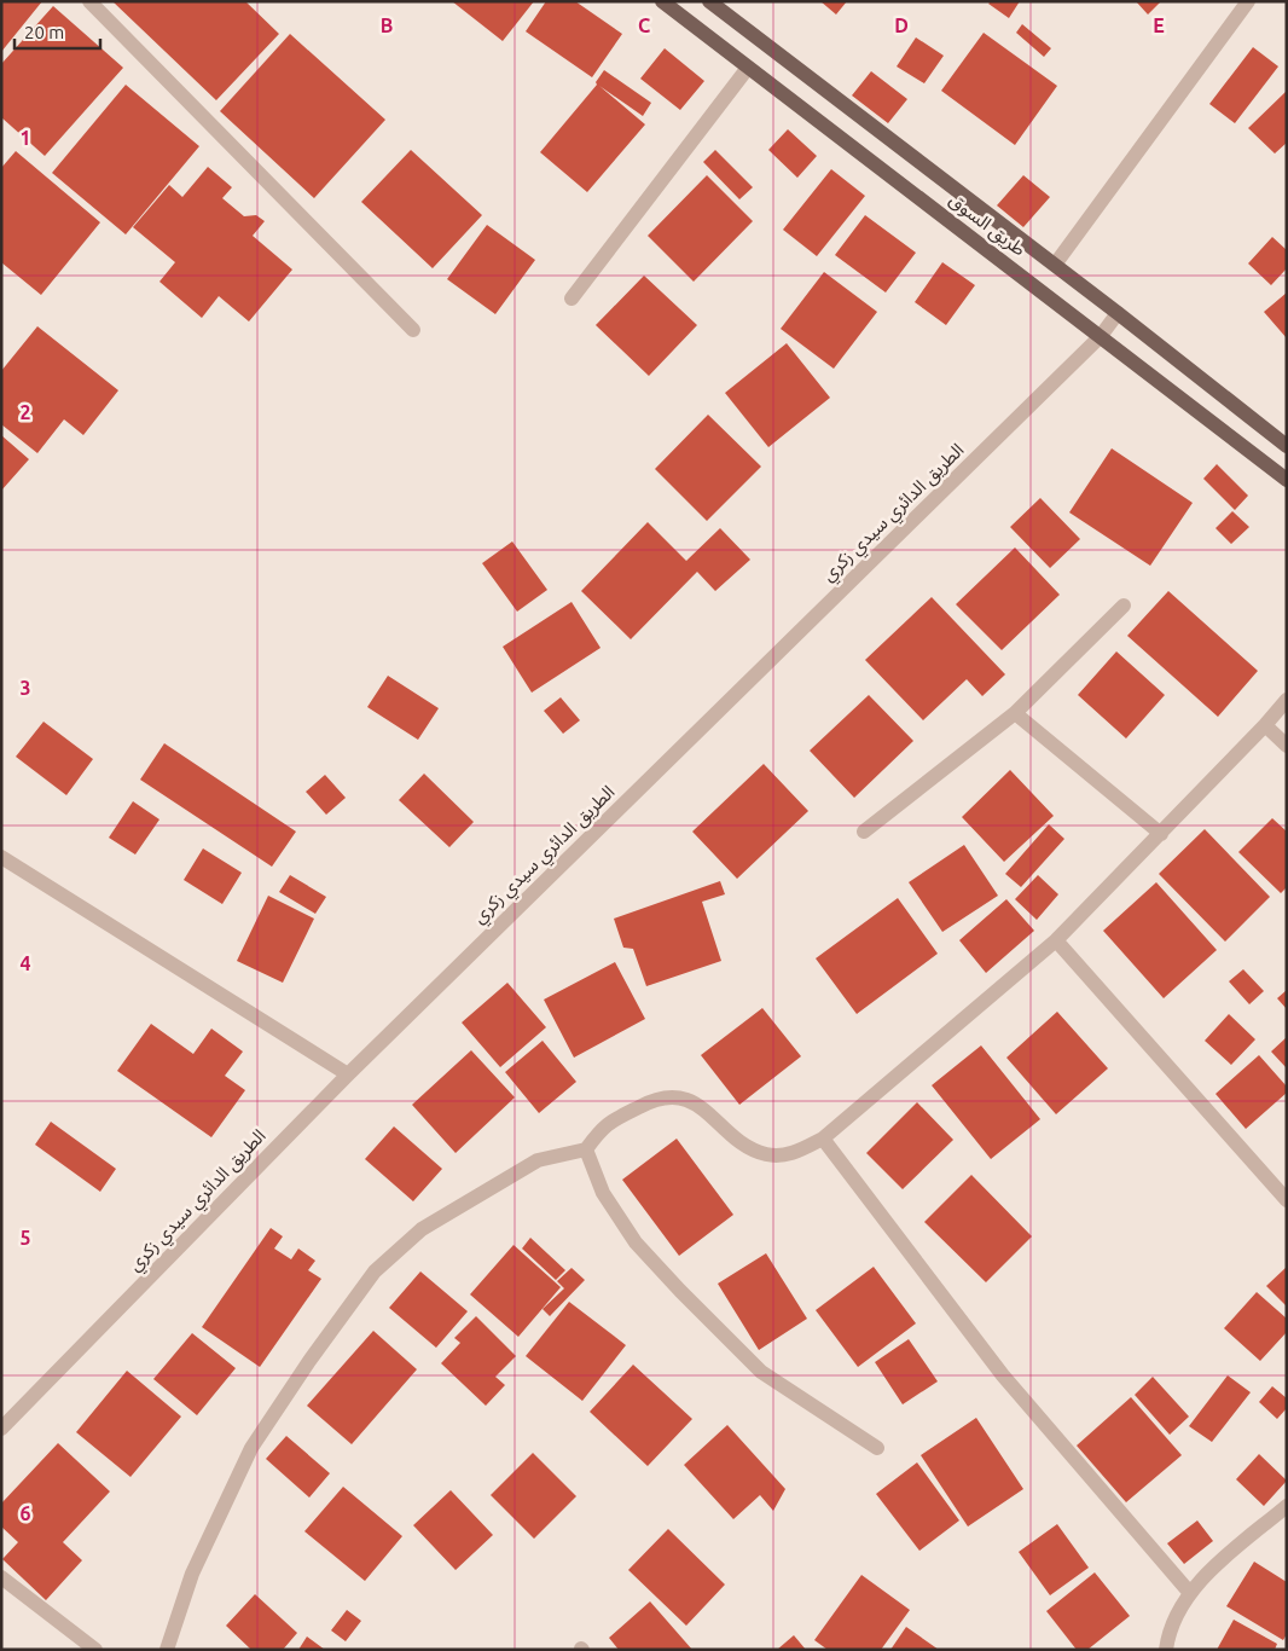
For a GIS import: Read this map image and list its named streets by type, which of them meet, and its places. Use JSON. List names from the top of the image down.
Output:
{
  "streets": {
    "main road": ["طريق السوق"],
    "street": ["الطريق الدائري سيدي زكري"]
  },
  "crossings": [
    ["طريق السوق", "الطريق الدائري سيدي زكري"]
  ],
  "scale_bar": "20 m",
  "grid": {
    "columns": [
      "B",
      "C",
      "D",
      "E"
    ],
    "rows": [
      "1",
      "2",
      "3",
      "4",
      "5",
      "6"
    ]
  }
}
